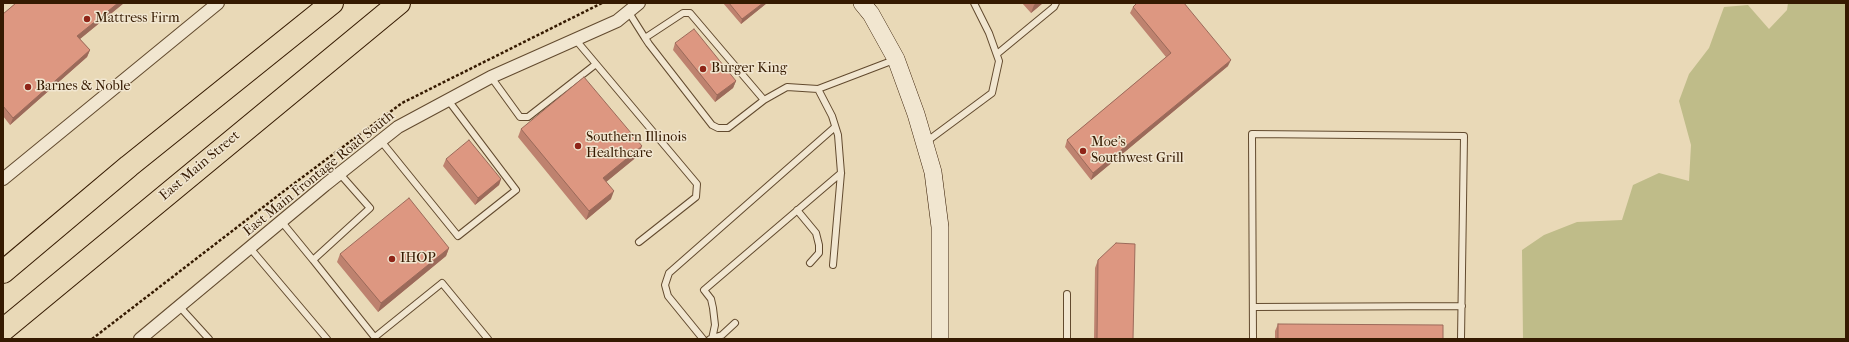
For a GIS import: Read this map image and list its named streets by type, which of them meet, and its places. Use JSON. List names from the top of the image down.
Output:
{
  "streets": {
    "highway": ["East Main Street"],
    "street": ["East Main Frontage Road South"]
  },
  "places": [
    "Mattress Firm",
    "Burger King",
    "Barnes & Noble",
    "Southern Illinois Healthcare",
    "Moe's Southwest Grill",
    "IHOP"
  ]
}
